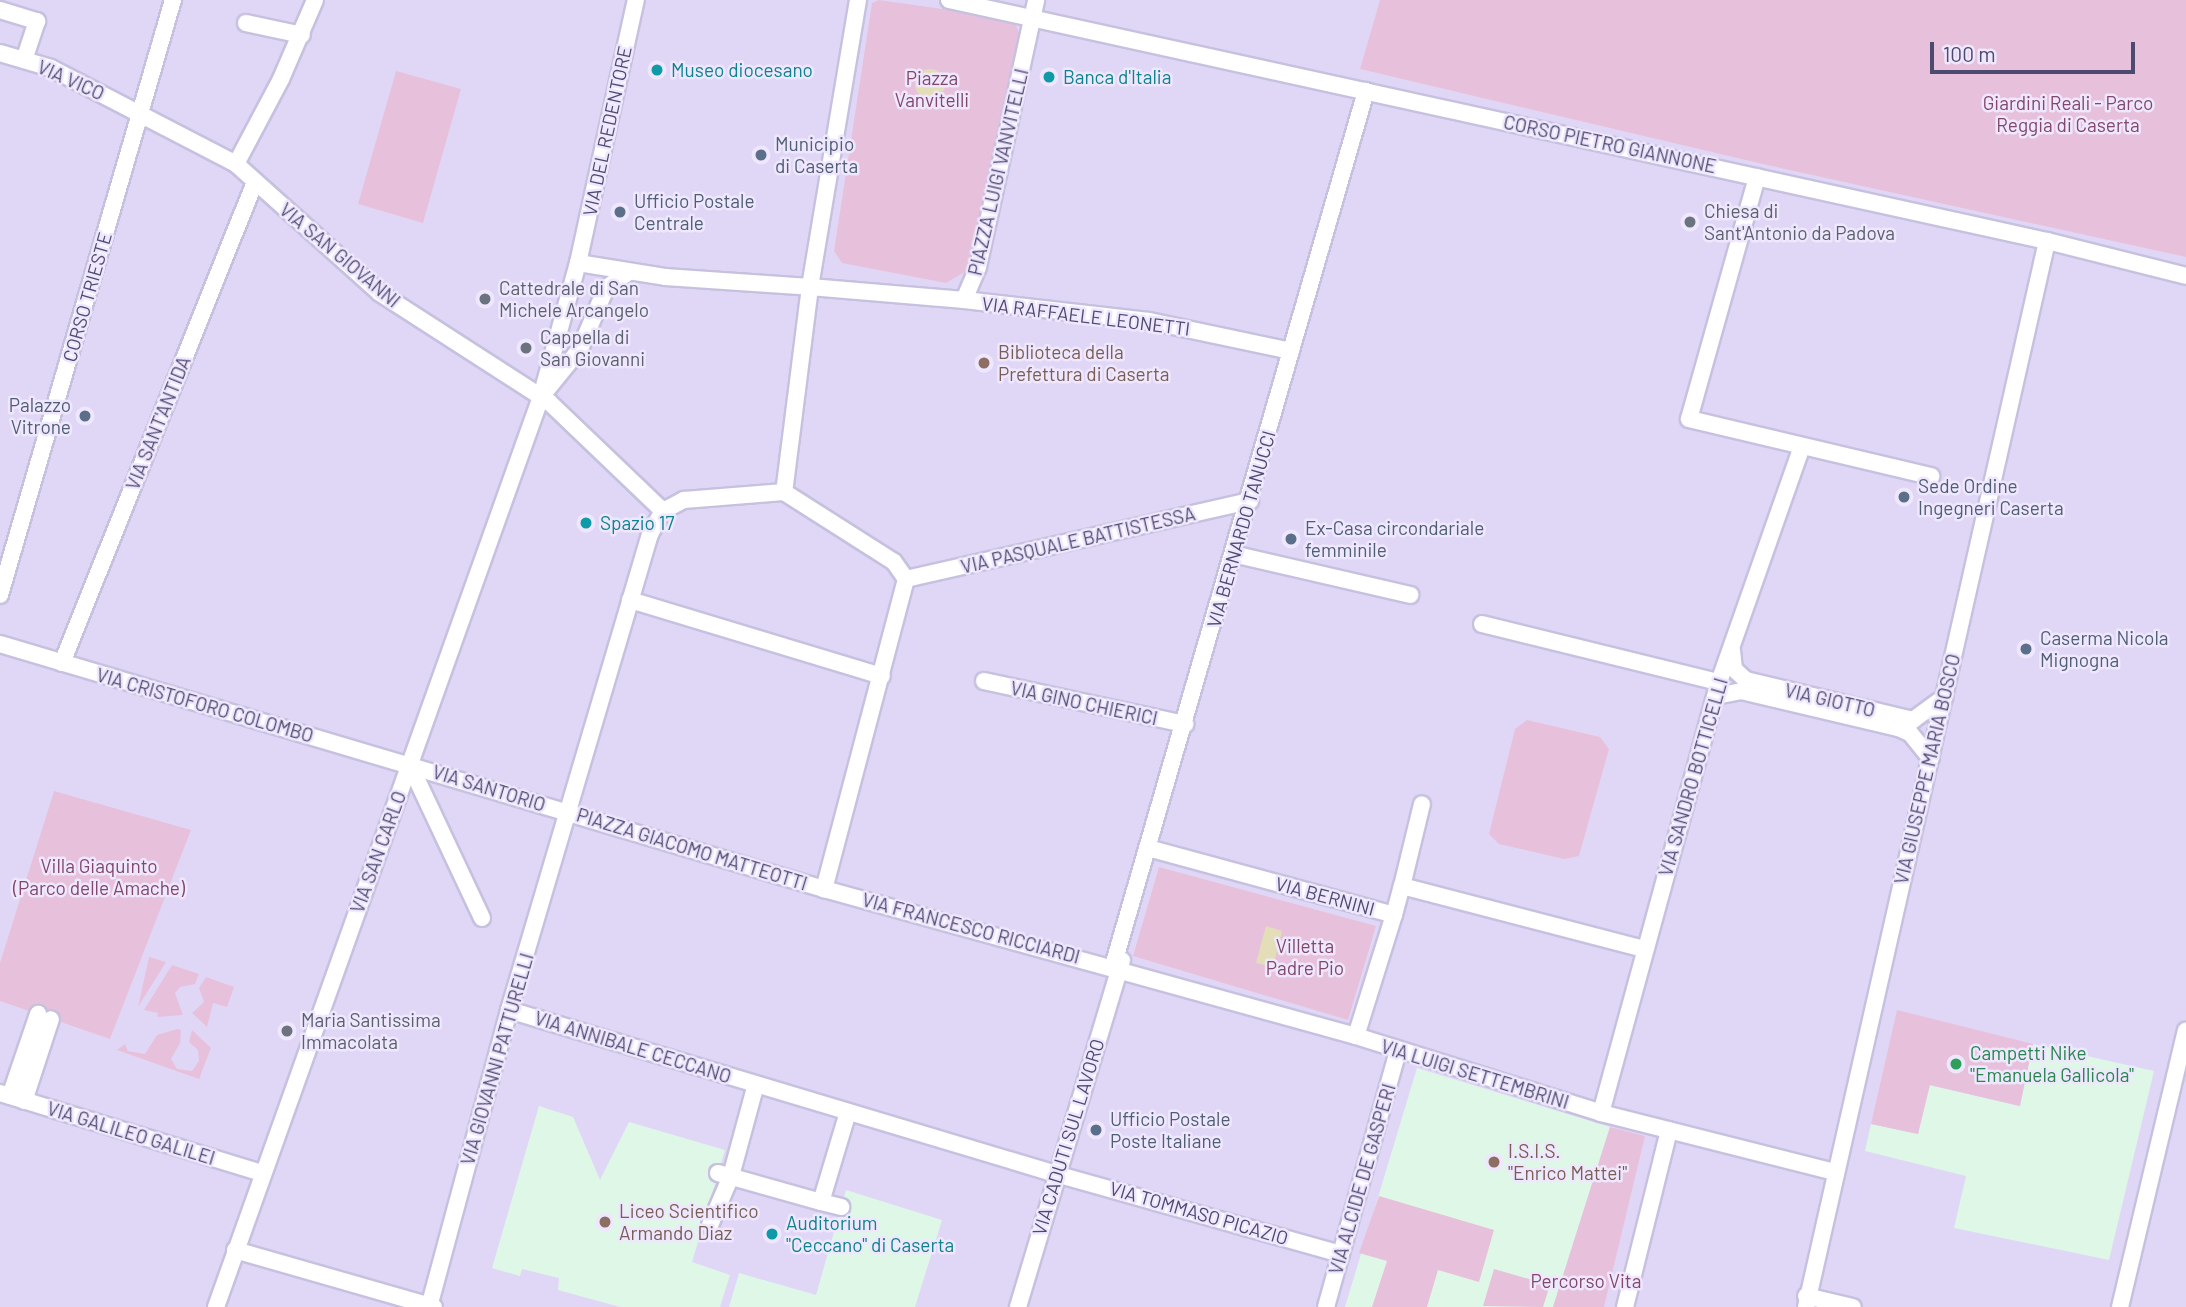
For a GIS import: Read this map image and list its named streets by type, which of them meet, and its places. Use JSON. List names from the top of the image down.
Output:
{
  "streets": {
    "street": [
      "VIA VICO",
      "VIA DEL REDENTORE",
      "CORSO PIETRO GIANNONE",
      "PIAZZA LUIGI VANVITELLI",
      "VIA SAN GIOVANNI",
      "CORSO TRIESTE",
      "VIA RAFFAELE LEONETTI",
      "VIA SANT'ANTIDA",
      "VIA BERNARDO TANUCCI",
      "VIA PASQUALE BATTISTESSA",
      "VIA GIOTTO",
      "VIA GINO CHIERICI",
      "VIA CRISTOFORO COLOMBO",
      "VIA GIUSEPPE MARIA BOSCO",
      "VIA SANDRO BOTTICELLI",
      "VIA SANTORIO",
      "PIAZZA GIACOMO MATTEOTTI",
      "VIA SAN CARLO",
      "VIA BERNINI",
      "VIA FRANCESCO RICCIARDI",
      "VIA ANNIBALE CECCANO",
      "VIA GIOVANNI PATTURELLI",
      "VIA LUIGI SETTEMBRINI",
      "VIA GALILEO GALILEI",
      "VIA CADUTI SUL LAVORO",
      "VIA ALCIDE DE GASPERI",
      "VIA TOMMASO PICAZIO"
    ]
  },
  "crossings": [
    ["VIA VICO", "VIA SAN GIOVANNI"],
    ["VIA VICO", "CORSO TRIESTE"],
    ["VIA DEL REDENTORE", "PIAZZA LUIGI VANVITELLI"],
    ["VIA DEL REDENTORE", "VIA SAN GIOVANNI"],
    ["VIA DEL REDENTORE", "VIA SAN CARLO"],
    ["CORSO PIETRO GIANNONE", "PIAZZA LUIGI VANVITELLI"],
    ["CORSO PIETRO GIANNONE", "VIA BERNARDO TANUCCI"],
    ["CORSO PIETRO GIANNONE", "VIA GIUSEPPE MARIA BOSCO"],
    ["PIAZZA LUIGI VANVITELLI", "VIA RAFFAELE LEONETTI"],
    ["VIA SAN GIOVANNI", "CORSO TRIESTE"],
    ["VIA SAN GIOVANNI", "VIA SANT'ANTIDA"],
    ["VIA SAN GIOVANNI", "PIAZZA GIACOMO MATTEOTTI"],
    ["VIA SAN GIOVANNI", "VIA SAN CARLO"],
    ["VIA RAFFAELE LEONETTI", "VIA BERNARDO TANUCCI"],
    ["VIA SANT'ANTIDA", "VIA CRISTOFORO COLOMBO"],
    ["VIA BERNARDO TANUCCI", "VIA PASQUALE BATTISTESSA"],
    ["VIA BERNARDO TANUCCI", "VIA GINO CHIERICI"],
    ["VIA BERNARDO TANUCCI", "VIA BERNINI"],
    ["VIA BERNARDO TANUCCI", "VIA FRANCESCO RICCIARDI"],
    ["VIA BERNARDO TANUCCI", "VIA LUIGI SETTEMBRINI"],
    ["VIA BERNARDO TANUCCI", "VIA CADUTI SUL LAVORO"],
    ["VIA PASQUALE BATTISTESSA", "PIAZZA GIACOMO MATTEOTTI"],
    ["VIA GIOTTO", "VIA GIUSEPPE MARIA BOSCO"],
    ["VIA GIOTTO", "VIA SANDRO BOTTICELLI"],
    ["VIA CRISTOFORO COLOMBO", "VIA SANTORIO"],
    ["VIA CRISTOFORO COLOMBO", "VIA SAN CARLO"],
    ["VIA GIUSEPPE MARIA BOSCO", "VIA LUIGI SETTEMBRINI"],
    ["VIA SANDRO BOTTICELLI", "VIA BERNINI"],
    ["VIA SANDRO BOTTICELLI", "VIA LUIGI SETTEMBRINI"],
    ["VIA SANTORIO", "PIAZZA GIACOMO MATTEOTTI"],
    ["VIA SANTORIO", "VIA SAN CARLO"],
    ["VIA SANTORIO", "VIA GIOVANNI PATTURELLI"],
    ["PIAZZA GIACOMO MATTEOTTI", "VIA FRANCESCO RICCIARDI"],
    ["PIAZZA GIACOMO MATTEOTTI", "VIA GIOVANNI PATTURELLI"],
    ["VIA SAN CARLO", "VIA GALILEO GALILEI"],
    ["VIA FRANCESCO RICCIARDI", "VIA LUIGI SETTEMBRINI"],
    ["VIA FRANCESCO RICCIARDI", "VIA CADUTI SUL LAVORO"],
    ["VIA ANNIBALE CECCANO", "VIA GIOVANNI PATTURELLI"],
    ["VIA ANNIBALE CECCANO", "VIA CADUTI SUL LAVORO"],
    ["VIA ANNIBALE CECCANO", "VIA TOMMASO PICAZIO"],
    ["VIA LUIGI SETTEMBRINI", "VIA CADUTI SUL LAVORO"],
    ["VIA LUIGI SETTEMBRINI", "VIA ALCIDE DE GASPERI"],
    ["VIA CADUTI SUL LAVORO", "VIA TOMMASO PICAZIO"],
    ["VIA ALCIDE DE GASPERI", "VIA TOMMASO PICAZIO"]
  ],
  "parks": [
    "Piazza Vanvitelli",
    "Giardini Reali - Parco Reggia di Caserta",
    "Villa Giaquinto (Parco delle Amache)",
    "Villetta Padre Pio",
    "Percorso Vita"
  ],
  "places": [
    "Museo diocesano",
    "Banca d'Italia",
    "Municipio di Caserta",
    "Ufficio Postale Centrale",
    "Chiesa di Sant'Antonio da Padova",
    "Cattedrale di San Michele Arcangelo",
    "Cappella di San Giovanni",
    "Biblioteca della Prefettura di Caserta",
    "Palazzo Vitrone",
    "Sede Ordine Ingegneri Caserta",
    "Spazio 17",
    "Ex-Casa circondariale femminile",
    "Caserma Nicola Mignogna",
    "Maria Santissima Immacolata",
    "Campetti Nike \"Emanuela Gallicola\"",
    "Ufficio Postale Poste Italiane",
    "I.S.I.S. \"Enrico Mattei\"",
    "Liceo Scientifico Armando Diaz",
    "Auditorium \"Ceccano\" di Caserta"
  ],
  "scale_bar": "100 m"
}
